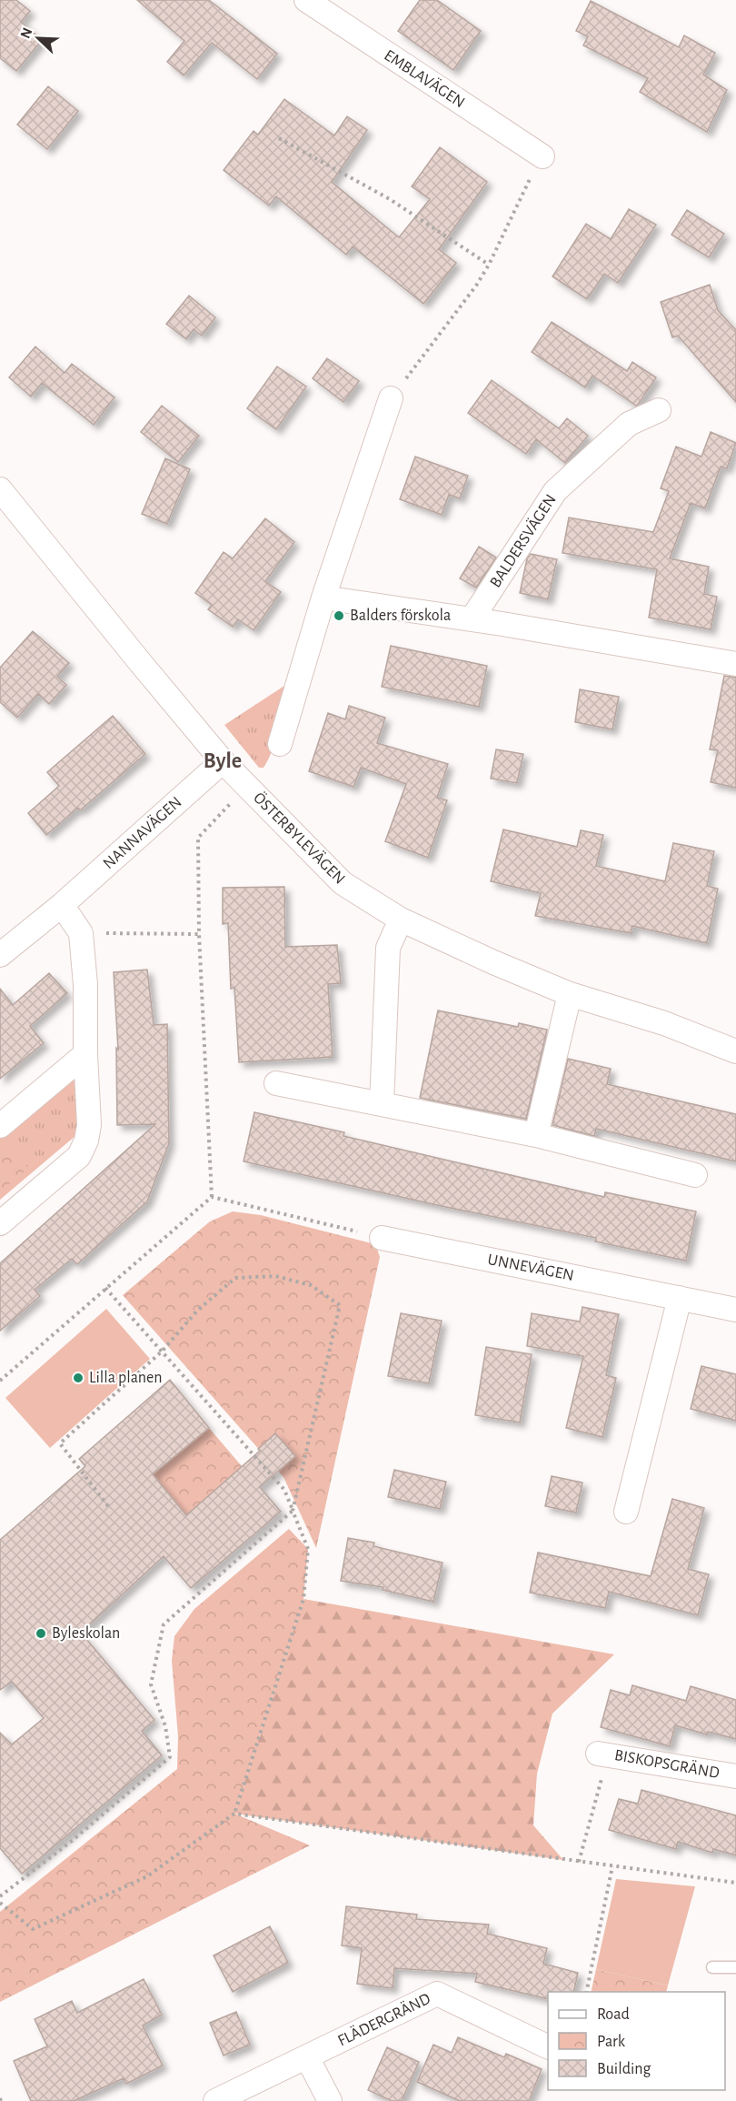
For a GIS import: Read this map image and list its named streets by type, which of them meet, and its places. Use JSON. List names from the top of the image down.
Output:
{
  "streets": {
    "street": [
      "EMBLAVÄGEN",
      "BALDERSVÄGEN",
      "NANNAVÄGEN",
      "ÖSTERBYLEVÄGEN",
      "UNNEVÄGEN",
      "BISKOPSGRÄND",
      "FLÄDERGRÄND"
    ]
  },
  "crossings": [
    ["NANNAVÄGEN", "ÖSTERBYLEVÄGEN"]
  ],
  "districts": ["Byle"],
  "places": ["Balders förskola", "Lilla planen", "Byleskolan"],
  "legend": ["Road", "Park", "Building"],
  "north": "top left"
}
